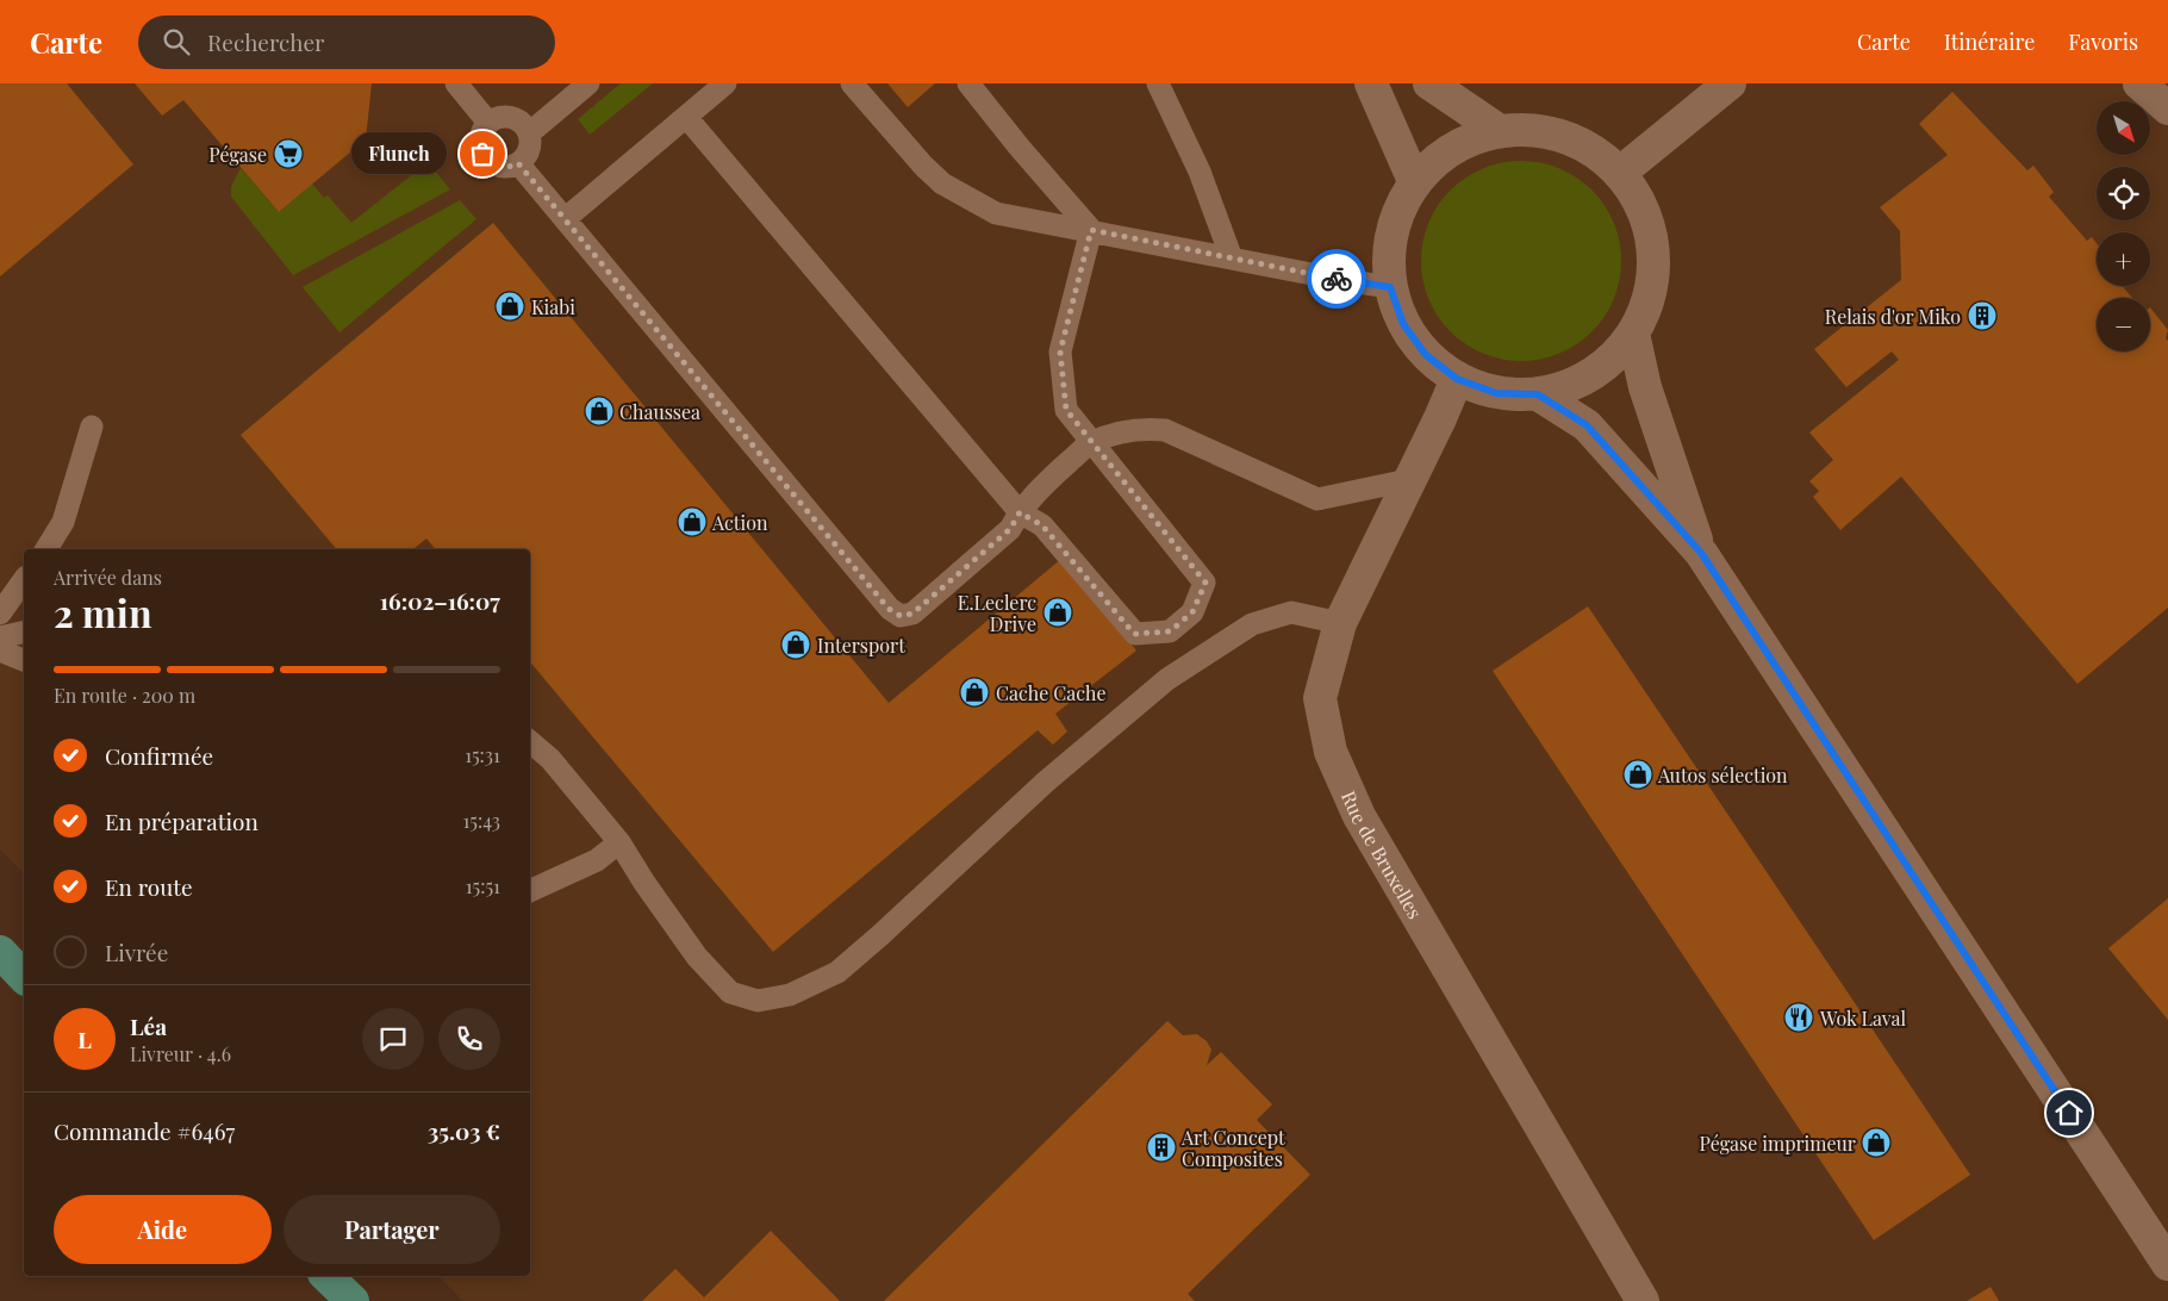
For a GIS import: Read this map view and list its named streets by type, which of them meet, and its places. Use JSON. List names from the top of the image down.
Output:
{
  "streets": {
    "street": ["Rue de Bruxelles"]
  },
  "places": {
    "supermarket": ["Pégase"],
    "other": ["Flunch"],
    "shop": [
      "Kiabi",
      "Chaussea",
      "Action",
      "E.Leclerc Drive",
      "Intersport",
      "Cache Cache",
      "Autos sélection",
      "Pégase imprimeur"
    ],
    "building": ["Relais d'or Miko", "Art Concept Composites"],
    "restaurant": ["Wok Laval"]
  },
  "north": "bottom right",
  "page": {
    "header": "Carte",
    "search": "Rechercher",
    "nav": ["Carte", "Itinéraire", "Favoris"],
    "map_buttons": ["+", "−"],
    "bubble": "Flunch",
    "heading": ["2 min", "Arrivée dans", "16:02–16:07"],
    "panel": [
      "Léa",
      "Livreur · 4.6",
      "Commande #6467",
      "35.03 €"
    ],
    "bar": "En route · 200 m",
    "list": [
      ["Confirmée", "15:31"],
      ["En préparation", "15:43"],
      ["En route", "15:51"],
      "Livrée"
    ],
    "round": "L",
    "buttons": ["Aide", "Partager"]
  }
}
